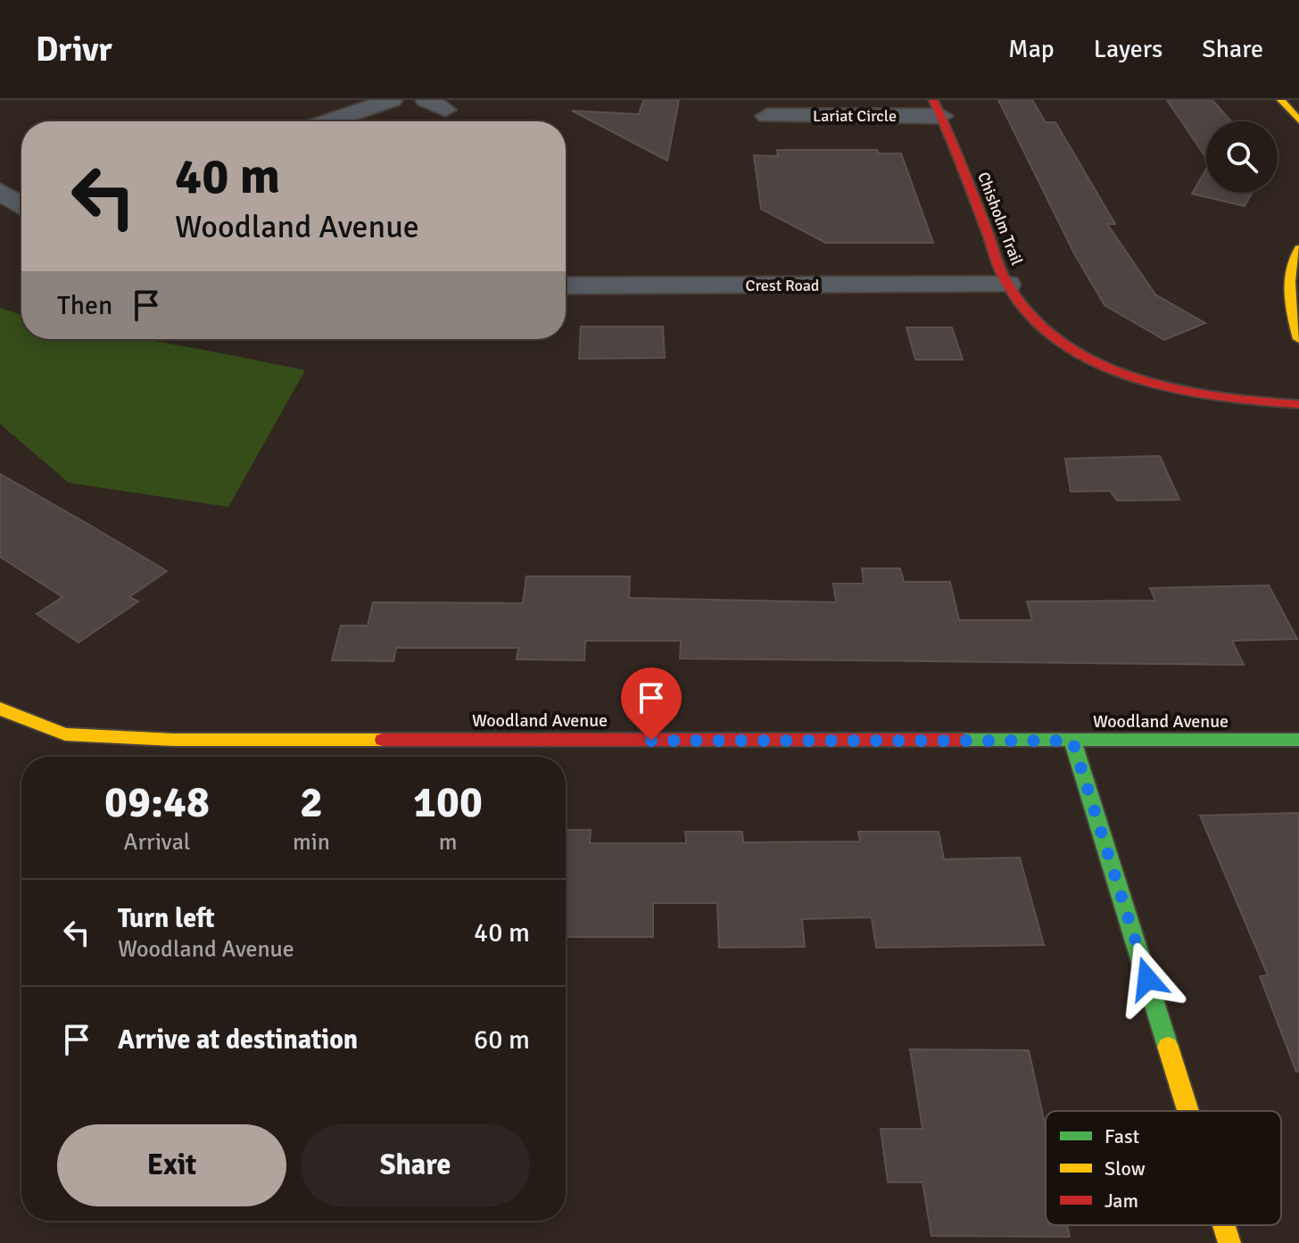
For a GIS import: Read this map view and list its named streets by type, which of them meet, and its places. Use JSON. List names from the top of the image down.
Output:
{
  "streets": {
    "street": [
      "Lariat Circle",
      "Chisholm Trail",
      "Crest Road",
      "Woodland Avenue"
    ]
  },
  "crossings": [
    ["Lariat Circle", "Chisholm Trail"],
    ["Chisholm Trail", "Crest Road"]
  ],
  "legend": ["Fast", "Slow", "Jam"],
  "page": {
    "header": "Drivr",
    "nav": ["Map", "Layers", "Share"],
    "turn": ["40 m", "Woodland Avenue"],
    "then": "Then",
    "eta": [
      "09:48",
      "Arrival",
      "2",
      "min",
      "100",
      "m"
    ],
    "list": [
      {
        "name": "Turn left",
        "note": "Woodland Avenue",
        "value": "40 m"
      },
      {
        "name": "Arrive at destination",
        "value": "60 m"
      }
    ],
    "buttons": ["Exit", "Share"]
  }
}
